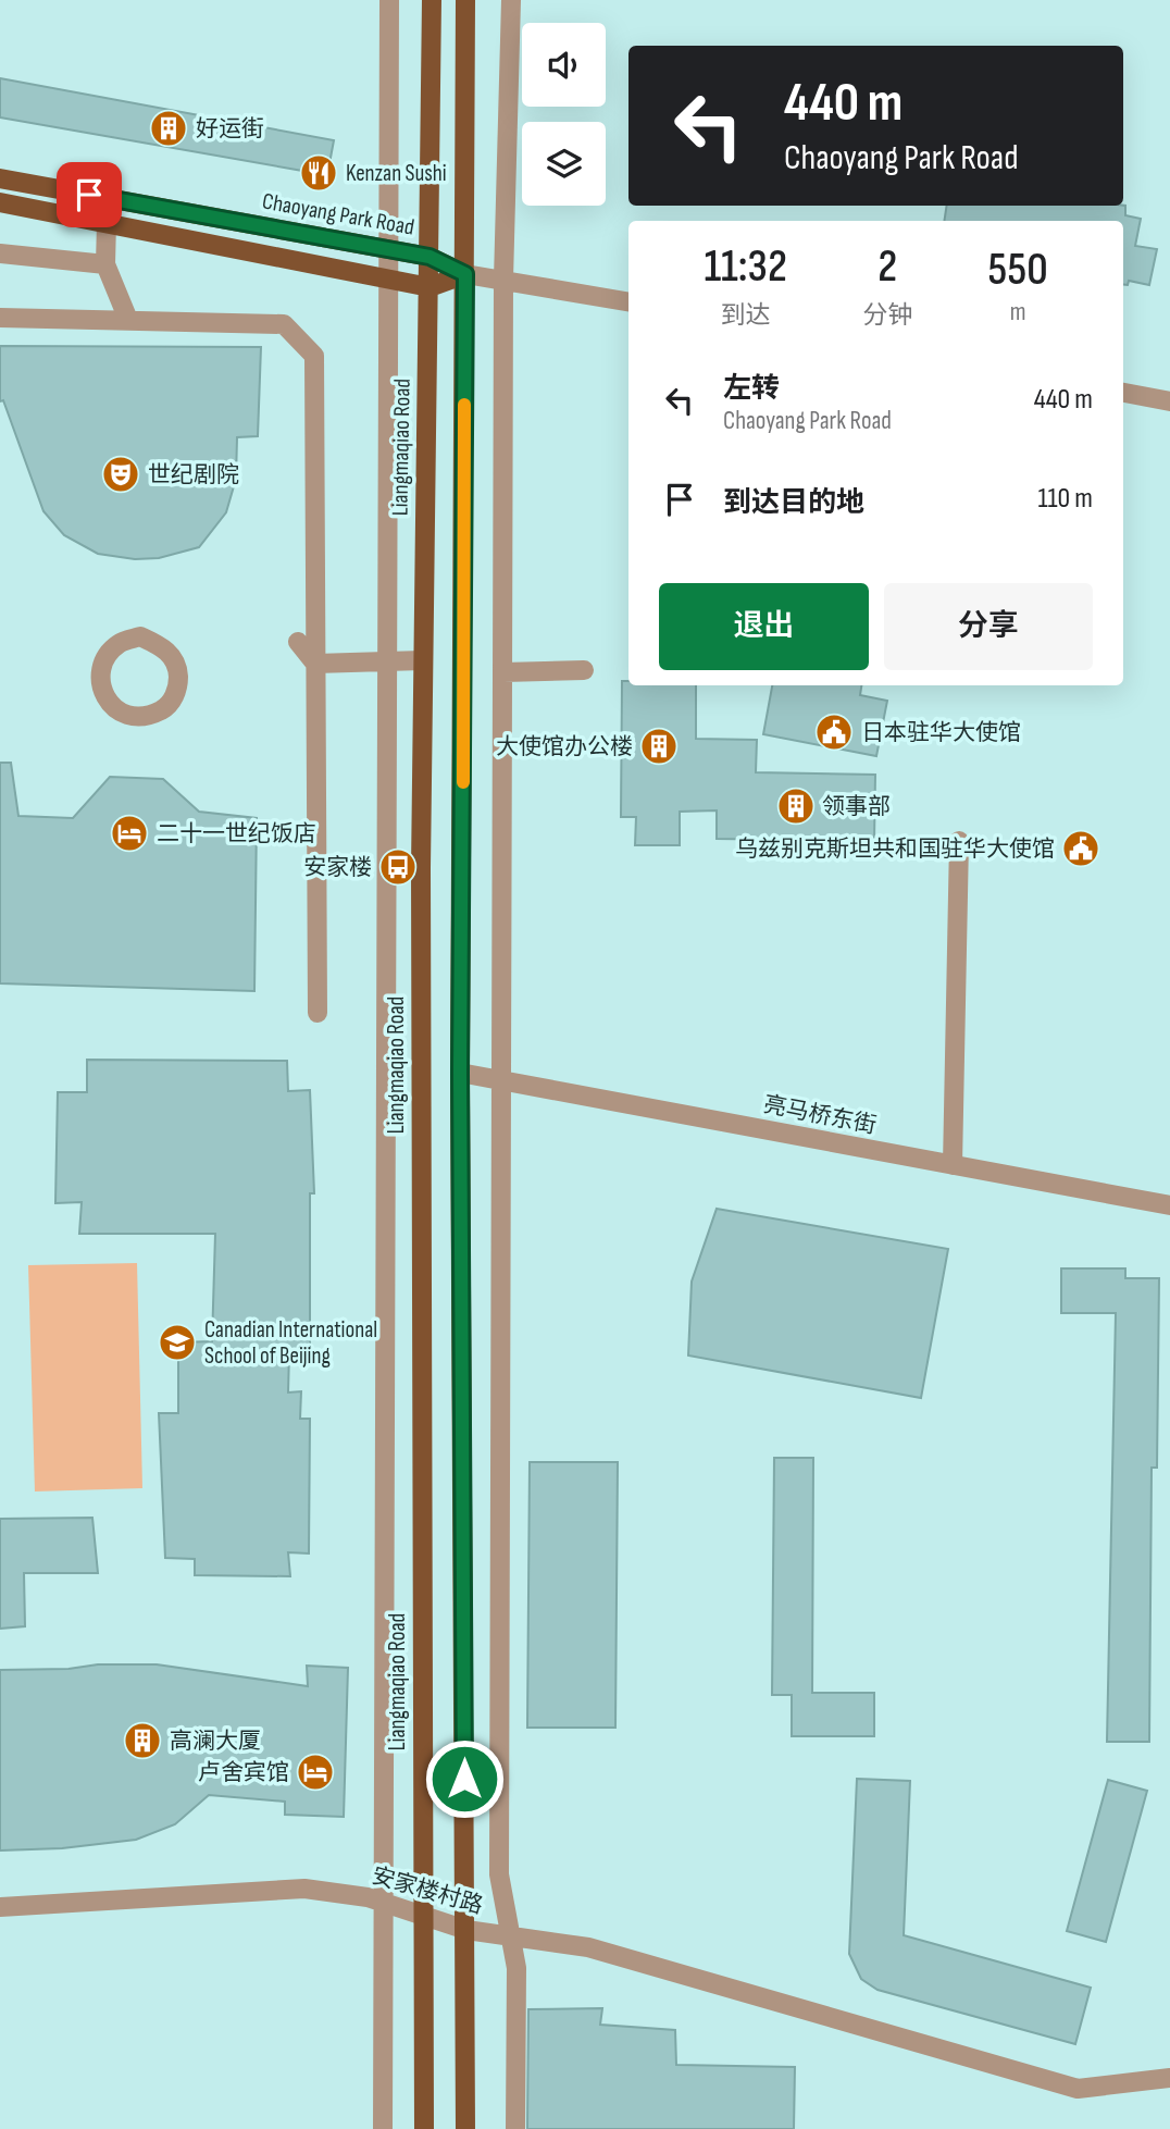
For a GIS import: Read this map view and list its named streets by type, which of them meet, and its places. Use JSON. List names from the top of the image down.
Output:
{
  "streets": {
    "main road": ["Chaoyang Park Road", "Liangmaqiao Road"],
    "street": ["亮马桥东街", "安家楼村路"]
  },
  "crossings": [
    ["Chaoyang Park Road", "Liangmaqiao Road"],
    ["Liangmaqiao Road", "安家楼村路"]
  ],
  "places": {
    "building": [
      "好运街",
      "大使馆办公楼",
      "领事部",
      "高澜大厦"
    ],
    "restaurant": ["Kenzan Sushi"],
    "theatre": ["世纪剧院"],
    "public building": ["日本驻华大使馆", "乌兹别克斯坦共和国驻华大使馆"],
    "hotel": ["二十一世纪饭店", "卢舍宾馆"],
    "bus stop": ["安家楼"],
    "school or university": ["Canadian International School of Beijing"]
  },
  "page": {
    "turn": ["440 m", "Chaoyang Park Road"],
    "eta": [
      "11:32",
      "到达",
      "2",
      "分钟",
      "550",
      "m"
    ],
    "list": [
      {
        "name": "左转",
        "note": "Chaoyang Park Road",
        "value": "440 m"
      },
      {
        "name": "到达目的地",
        "value": "110 m"
      }
    ],
    "buttons": ["退出", "分享"]
  }
}
